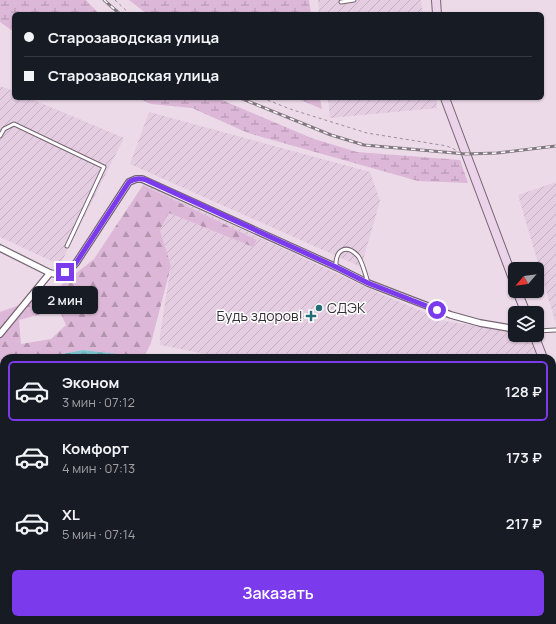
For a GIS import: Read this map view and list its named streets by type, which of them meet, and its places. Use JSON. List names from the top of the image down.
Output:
{
  "places": {
    "other": ["СДЭК"],
    "health": ["Будь здоров!"]
  },
  "north": "bottom left",
  "page": {
    "banner": ["Старозаводская улица", "Старозаводская улица"],
    "bubble": "2 мин",
    "list": [
      {
        "name": "Эконом",
        "note": "3 мин · 07:12",
        "value": "128 ₽"
      },
      {
        "name": "Комфорт",
        "note": "4 мин · 07:13",
        "value": "173 ₽"
      },
      {
        "name": "XL",
        "note": "5 мин · 07:14",
        "value": "217 ₽"
      }
    ],
    "buttons": "Заказать"
  }
}
